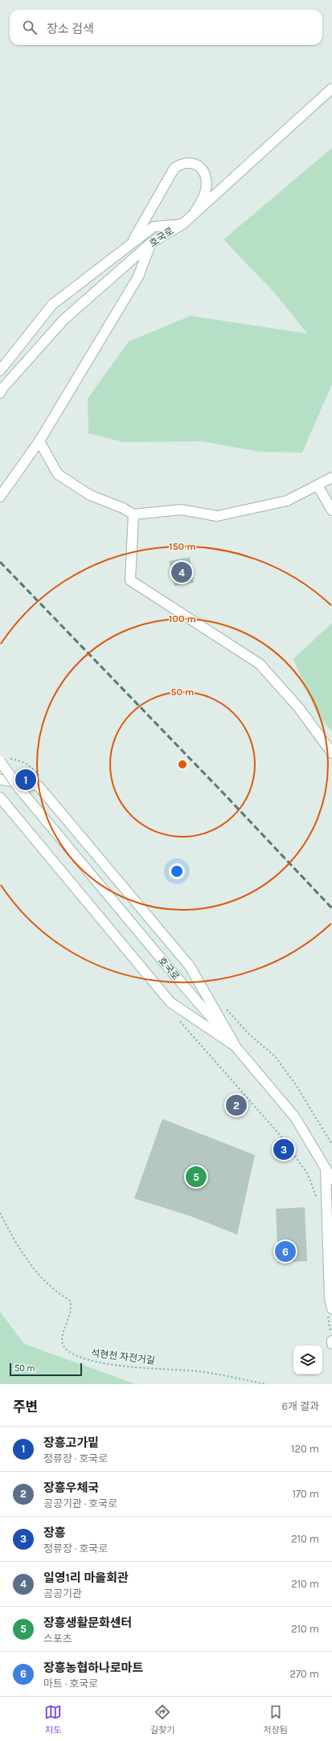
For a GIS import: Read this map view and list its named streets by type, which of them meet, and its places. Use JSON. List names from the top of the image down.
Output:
{
  "streets": {
    "street": ["호국로"],
    "path": ["석현천 자전거길"]
  },
  "scale_bar": "50 m",
  "page": {
    "search": "장소 검색",
    "pins": [
      "4",
      "1",
      "2",
      "3",
      "5",
      "6"
    ],
    "scale": "50 m",
    "heading": ["주변", "6개 결과"],
    "list": [
      {
        "mark": "1",
        "name": "장흥고가밑",
        "note": "정류장 · 호국로",
        "value": "120 m"
      },
      {
        "mark": "2",
        "name": "장흥우체국",
        "note": "공공기관 · 호국로",
        "value": "170 m"
      },
      {
        "mark": "3",
        "name": "장흥",
        "note": "정류장 · 호국로",
        "value": "210 m"
      },
      {
        "mark": "4",
        "name": "일영1리 마을회관",
        "note": "공공기관",
        "value": "210 m"
      },
      {
        "mark": "5",
        "name": "장흥생활문화센터",
        "note": "스포츠",
        "value": "210 m"
      },
      {
        "mark": "6",
        "name": "장흥농협하나로마트",
        "note": "마트 · 호국로",
        "value": "270 m"
      }
    ],
    "nav": ["지도", "길찾기", "저장됨"]
  },
  "rings": ["150 m", "100 m", "50 m"]
}
